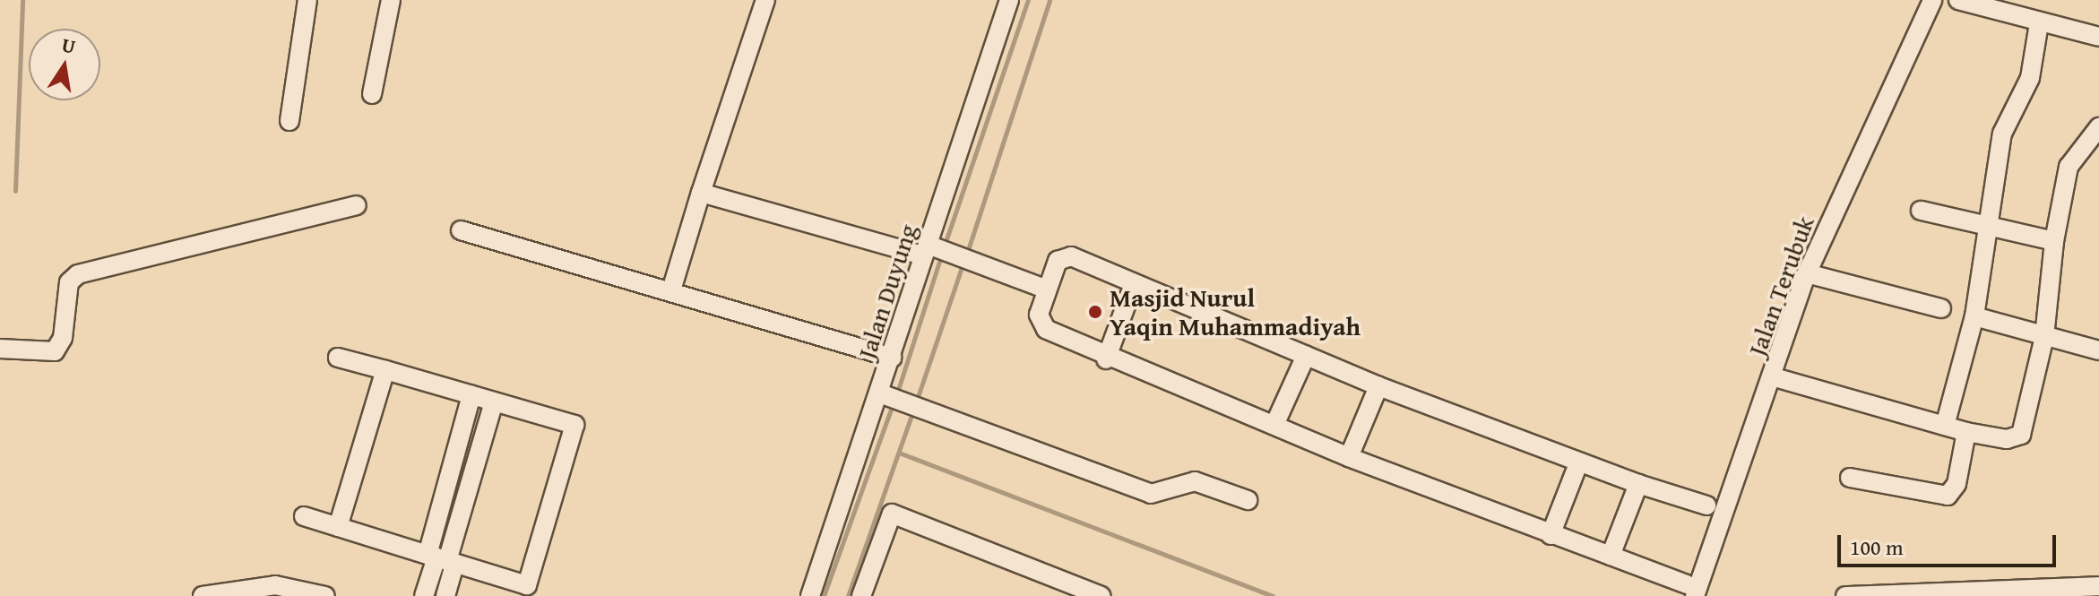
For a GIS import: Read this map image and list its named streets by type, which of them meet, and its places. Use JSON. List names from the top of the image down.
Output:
{
  "streets": {
    "street": ["Jalan Terubuk", "Jalan Duyung"]
  },
  "places": ["Masjid Nurul Yaqin Muhammadiyah"],
  "scale_bar": "100 m",
  "north": "top"
}
